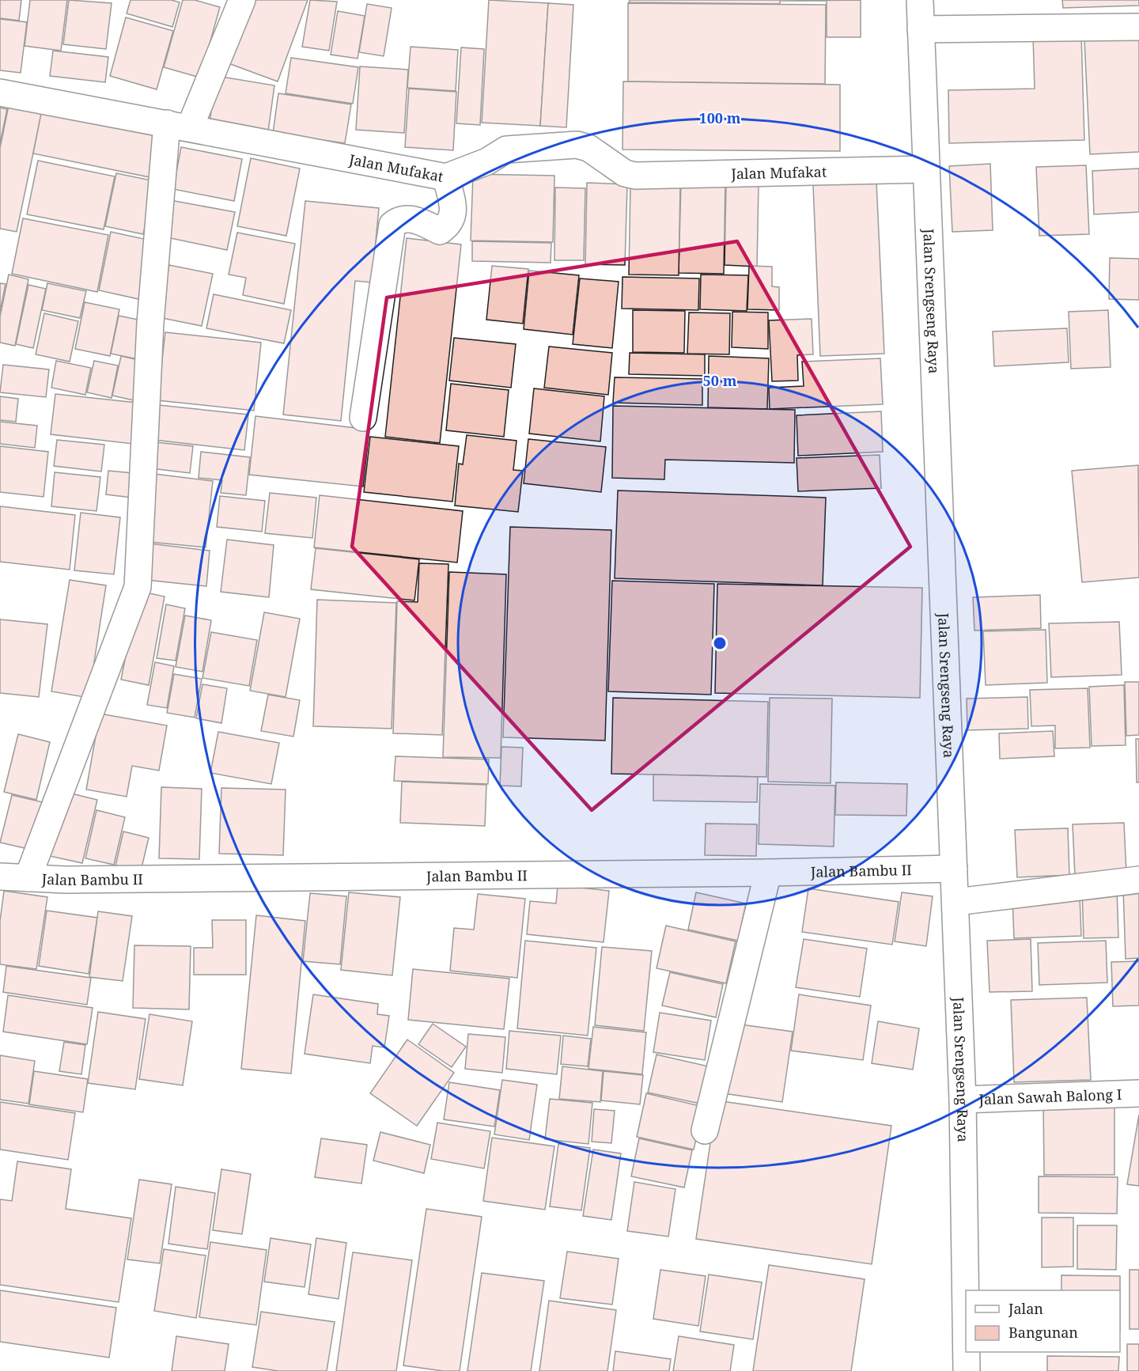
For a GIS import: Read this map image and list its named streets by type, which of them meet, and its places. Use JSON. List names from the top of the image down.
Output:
{
  "streets": {
    "street": [
      "Jalan Mufakat",
      "Jalan Srengseng Raya",
      "Jalan Bambu II",
      "Jalan Sawah Balong I"
    ]
  },
  "crossings": [
    ["Jalan Mufakat", "Jalan Srengseng Raya"],
    ["Jalan Srengseng Raya", "Jalan Bambu II"],
    ["Jalan Srengseng Raya", "Jalan Sawah Balong I"]
  ],
  "legend": ["Jalan", "Bangunan"],
  "rings": ["100 m", "50 m"]
}
